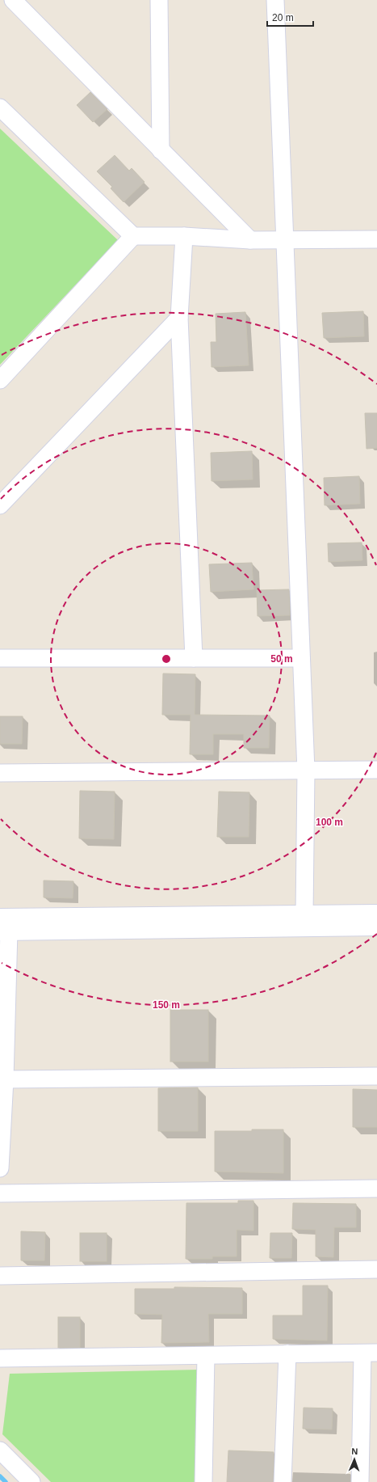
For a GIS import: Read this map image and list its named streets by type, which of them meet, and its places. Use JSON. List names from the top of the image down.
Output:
{
  "scale_bar": "20 m",
  "north": "top",
  "rings": ["50 m", "100 m", "150 m"]
}
